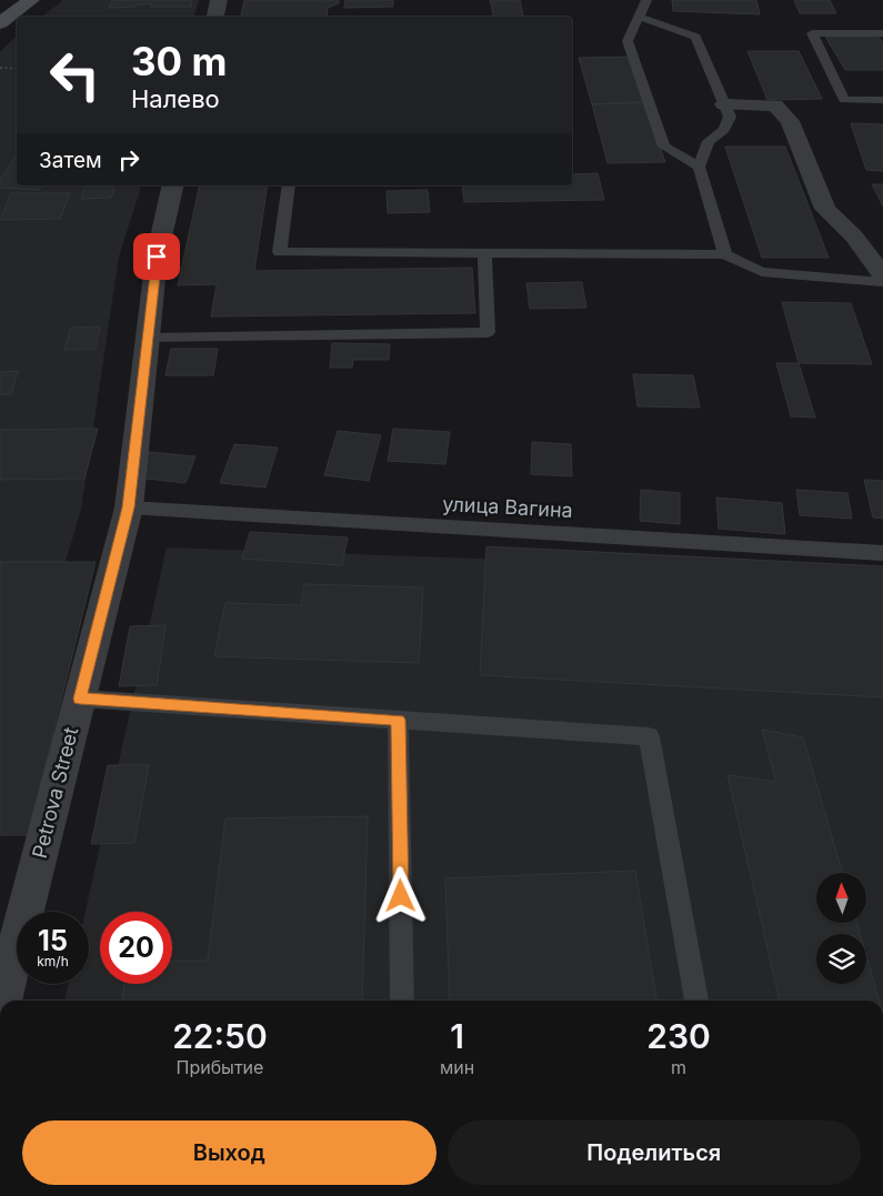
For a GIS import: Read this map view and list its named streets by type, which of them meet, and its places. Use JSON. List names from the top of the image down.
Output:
{
  "streets": {
    "street": ["Petrova Street"],
    "lane": ["улица Вагина"]
  },
  "crossings": [
    ["улица Вагина", "Petrova Street"]
  ],
  "north": "top",
  "page": {
    "turn": ["30 m", "Налево"],
    "then": "Затем",
    "speed": "15 km/h",
    "limit": "20",
    "eta": [
      "22:50",
      "Прибытие",
      "1",
      "мин",
      "230",
      "m"
    ],
    "buttons": ["Выход", "Поделиться"]
  }
}
